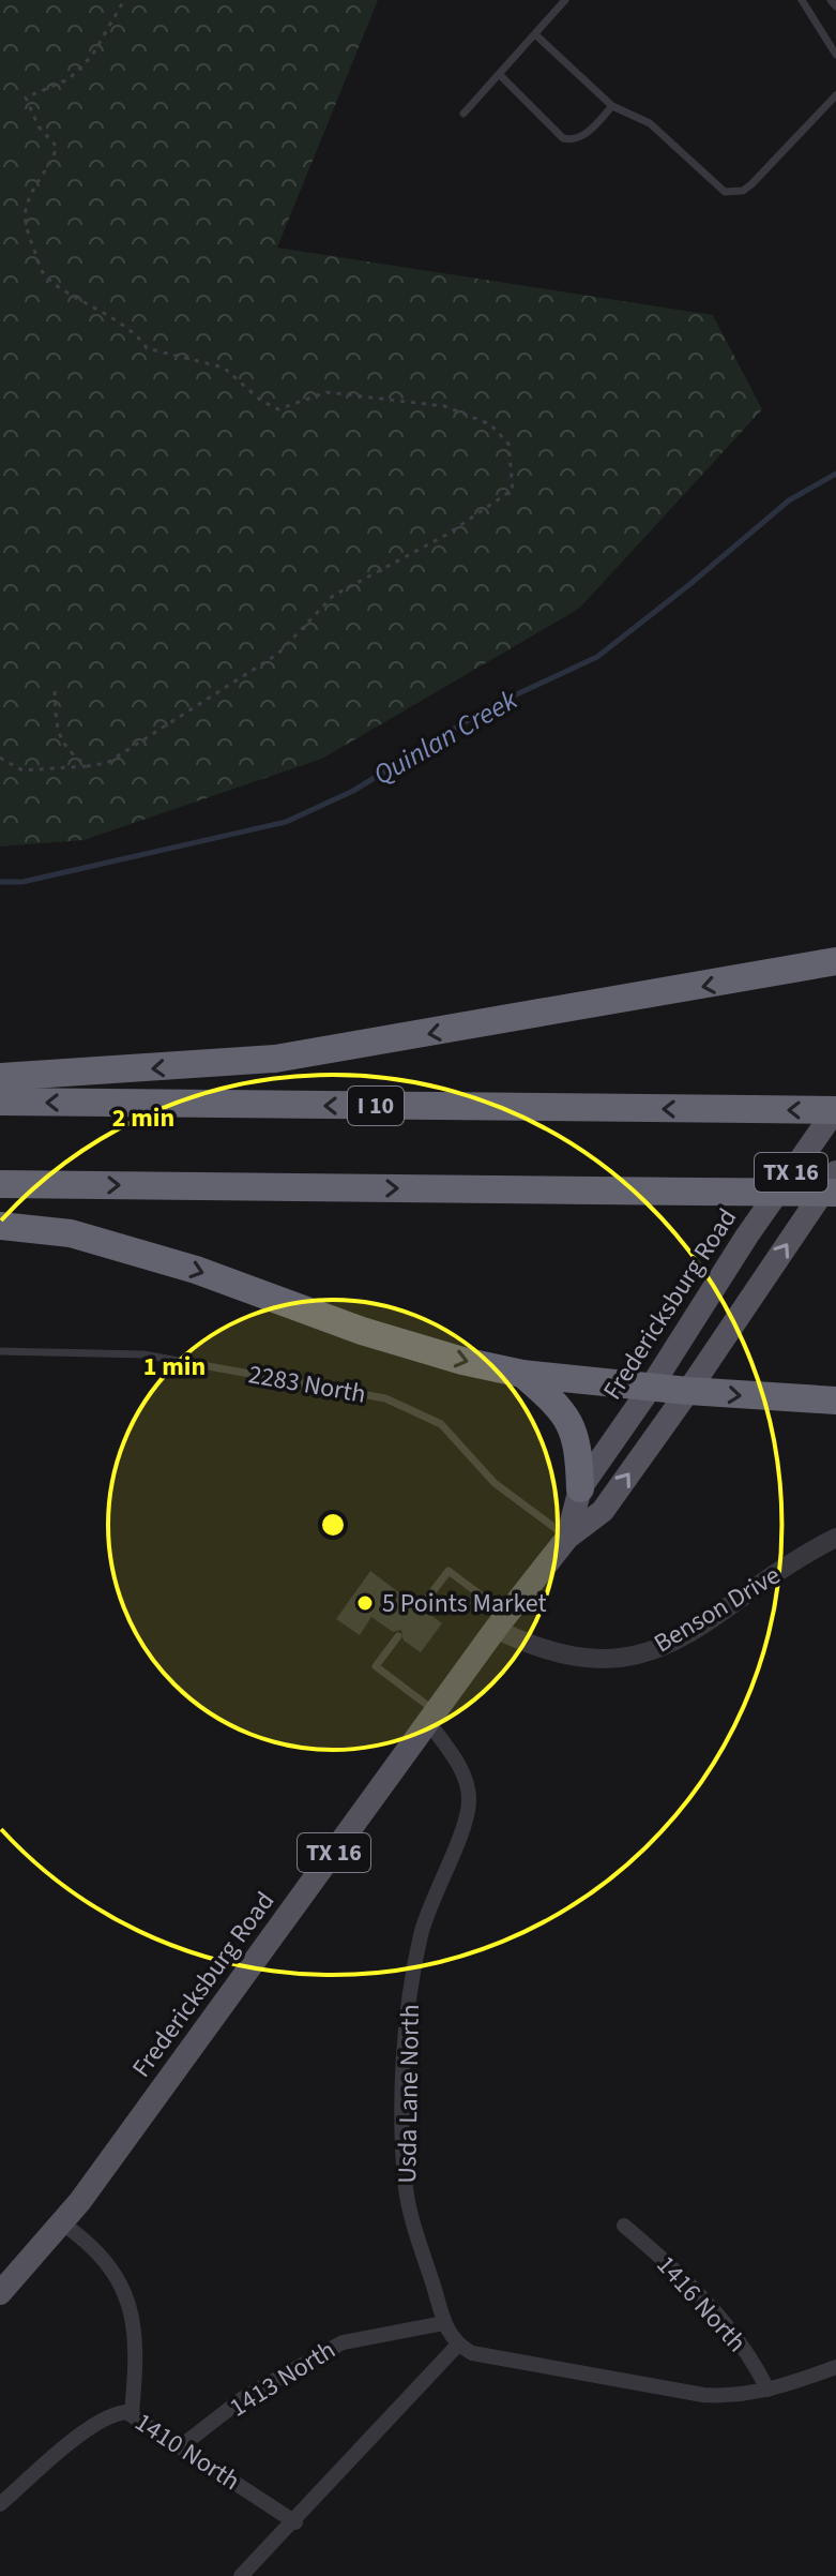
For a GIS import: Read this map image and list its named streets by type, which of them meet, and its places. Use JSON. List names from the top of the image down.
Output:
{
  "streets": {
    "highway": ["I 10"],
    "main road": ["TX 16", "Fredericksburg Road"],
    "street": [
      "Benson Drive",
      "Usda Lane North",
      "1416 North",
      "1413 North",
      "1410 North"
    ],
    "lane": ["2283 North"]
  },
  "crossings": [
    ["I 10", "Fredericksburg Road"],
    ["Fredericksburg Road", "2283 North"],
    ["Fredericksburg Road", "Benson Drive"],
    ["Fredericksburg Road", "Usda Lane North"],
    ["Usda Lane North", "1413 North"],
    ["1413 North", "1410 North"]
  ],
  "water": ["Quinlan Creek"],
  "places": ["5 Points Market"],
  "rings": ["2 min", "1 min"]
}
